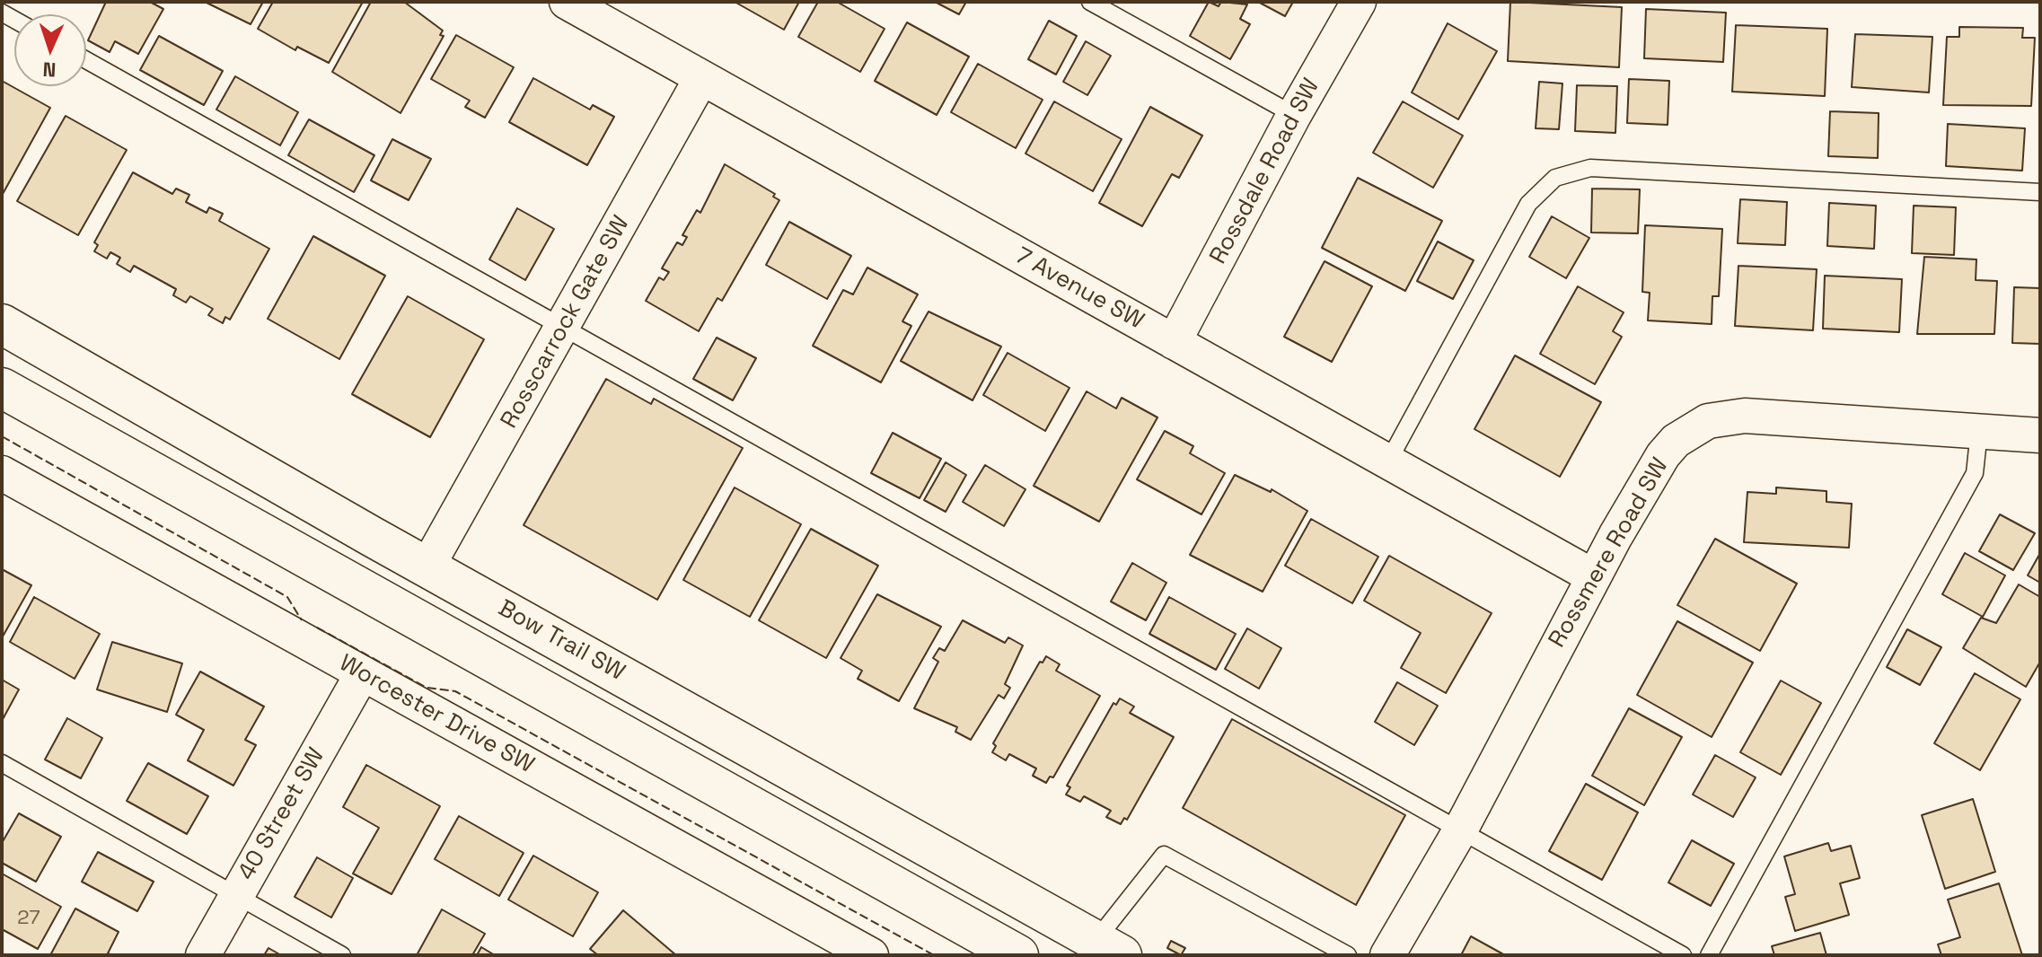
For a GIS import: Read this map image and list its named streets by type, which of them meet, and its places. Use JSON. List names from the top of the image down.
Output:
{
  "streets": {
    "main road": ["Bow Trail SW"],
    "street": [
      "Rossdale Road SW",
      "7 Avenue SW",
      "Rosscarrock Gate SW",
      "Rossmere Road SW",
      "Worcester Drive SW",
      "40 Street SW"
    ]
  },
  "crossings": [
    ["Rossdale Road SW", "7 Avenue SW"],
    ["7 Avenue SW", "Rosscarrock Gate SW"],
    ["7 Avenue SW", "Rossmere Road SW"],
    ["Rosscarrock Gate SW", "Bow Trail SW"],
    ["Worcester Drive SW", "40 Street SW"]
  ],
  "house_numbers": ["27"],
  "north": "bottom"
}
